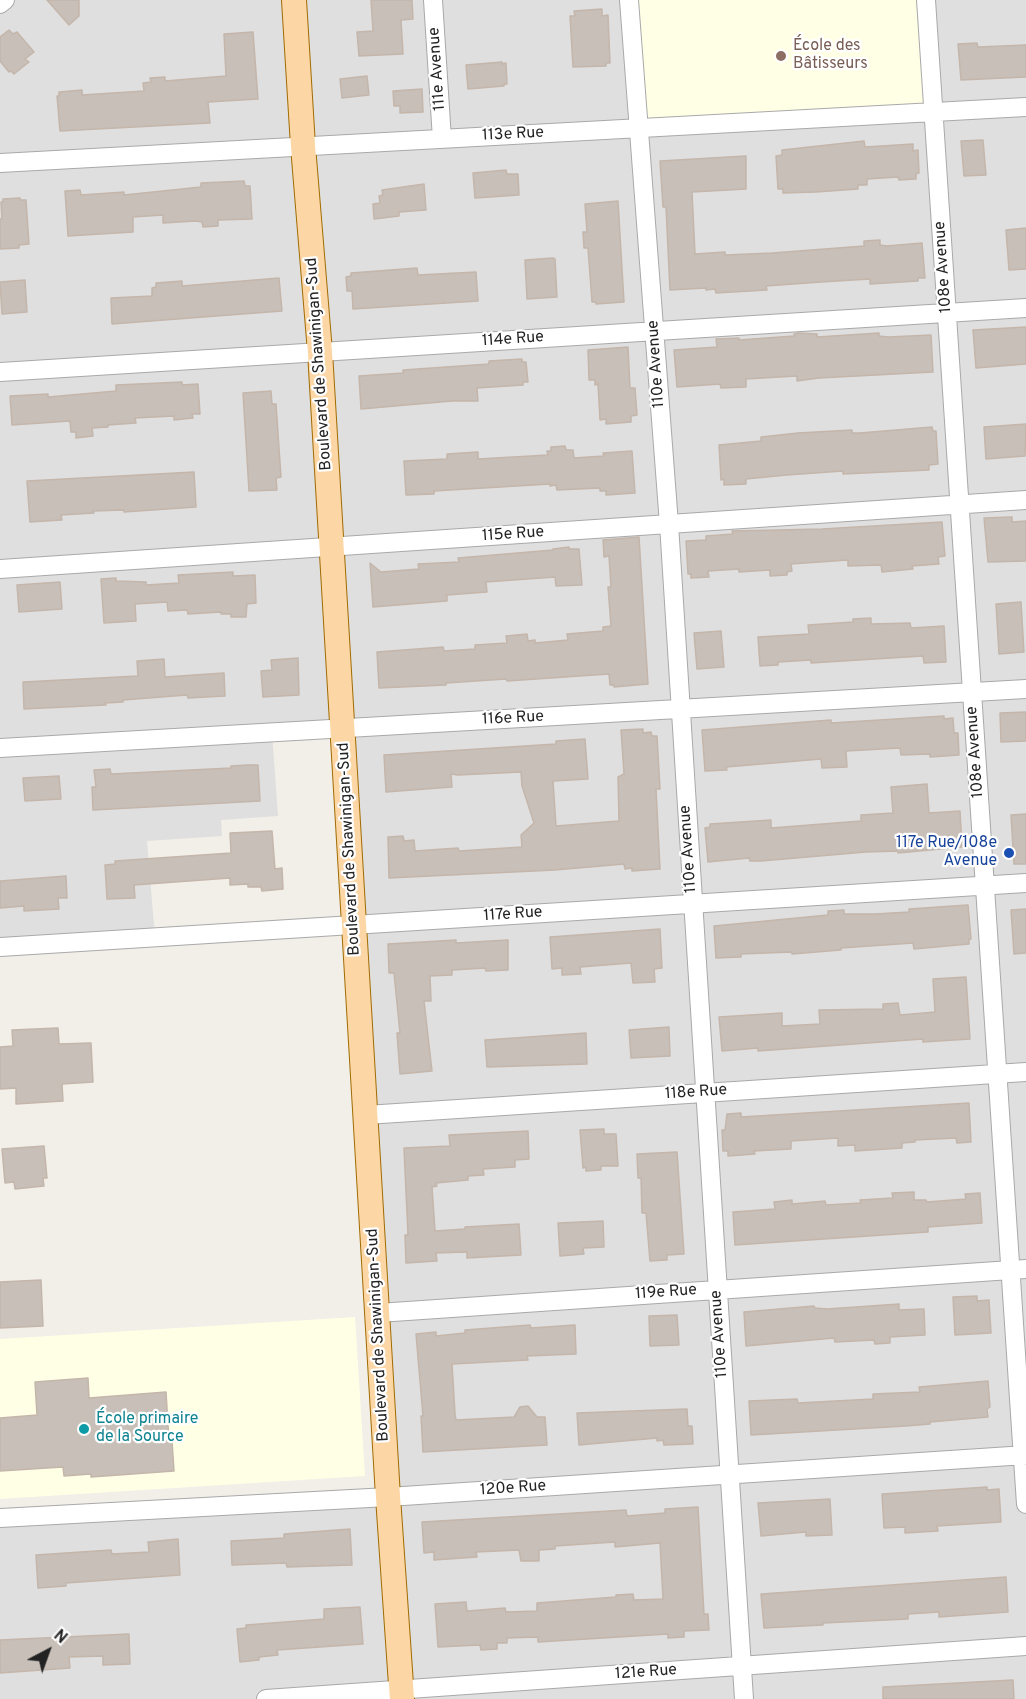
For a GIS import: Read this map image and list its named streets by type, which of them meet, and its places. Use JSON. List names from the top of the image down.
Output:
{
  "streets": {
    "main road": ["Boulevard de Shawinigan-Sud"],
    "street": [
      "111e Avenue",
      "113e Rue",
      "108e Avenue",
      "114e Rue",
      "110e Avenue",
      "115e Rue",
      "116e Rue",
      "117e Rue",
      "118e Rue",
      "119e Rue",
      "120e Rue",
      "121e Rue"
    ]
  },
  "crossings": [
    ["111e Avenue", "113e Rue"],
    ["113e Rue", "108e Avenue"],
    ["113e Rue", "Boulevard de Shawinigan-Sud"],
    ["113e Rue", "110e Avenue"],
    ["108e Avenue", "114e Rue"],
    ["108e Avenue", "115e Rue"],
    ["108e Avenue", "116e Rue"],
    ["108e Avenue", "117e Rue"],
    ["108e Avenue", "118e Rue"],
    ["108e Avenue", "119e Rue"],
    ["108e Avenue", "120e Rue"],
    ["114e Rue", "Boulevard de Shawinigan-Sud"],
    ["114e Rue", "110e Avenue"],
    ["Boulevard de Shawinigan-Sud", "115e Rue"],
    ["Boulevard de Shawinigan-Sud", "116e Rue"],
    ["Boulevard de Shawinigan-Sud", "117e Rue"],
    ["Boulevard de Shawinigan-Sud", "118e Rue"],
    ["Boulevard de Shawinigan-Sud", "119e Rue"],
    ["Boulevard de Shawinigan-Sud", "120e Rue"],
    ["Boulevard de Shawinigan-Sud", "121e Rue"],
    ["110e Avenue", "115e Rue"],
    ["110e Avenue", "116e Rue"],
    ["110e Avenue", "117e Rue"],
    ["110e Avenue", "118e Rue"],
    ["110e Avenue", "119e Rue"],
    ["110e Avenue", "120e Rue"],
    ["110e Avenue", "121e Rue"]
  ],
  "places": ["École des Bâtisseurs", "117e Rue/108e Avenue", "École primaire de la Source"],
  "north": "top right"
}
